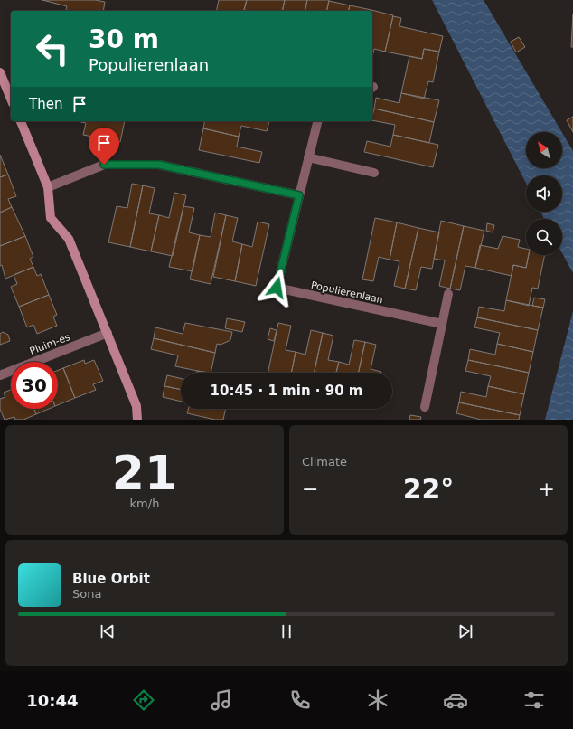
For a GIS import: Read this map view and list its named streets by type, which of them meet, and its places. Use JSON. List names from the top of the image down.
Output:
{
  "streets": {
    "street": ["Populierenlaan", "Pluim-es"]
  },
  "north": "top left",
  "page": {
    "turn": ["30 m", "Populierenlaan"],
    "then": "Then",
    "limit": "30",
    "trip": "10:45 · 1 min · 90 m",
    "tile": [
      ["21", "km/h"],
      "Climate"
    ],
    "heat": ["−", "22°", "+"],
    "song": ["Blue Orbit", "Sona"],
    "tabs": "10:44"
  }
}
